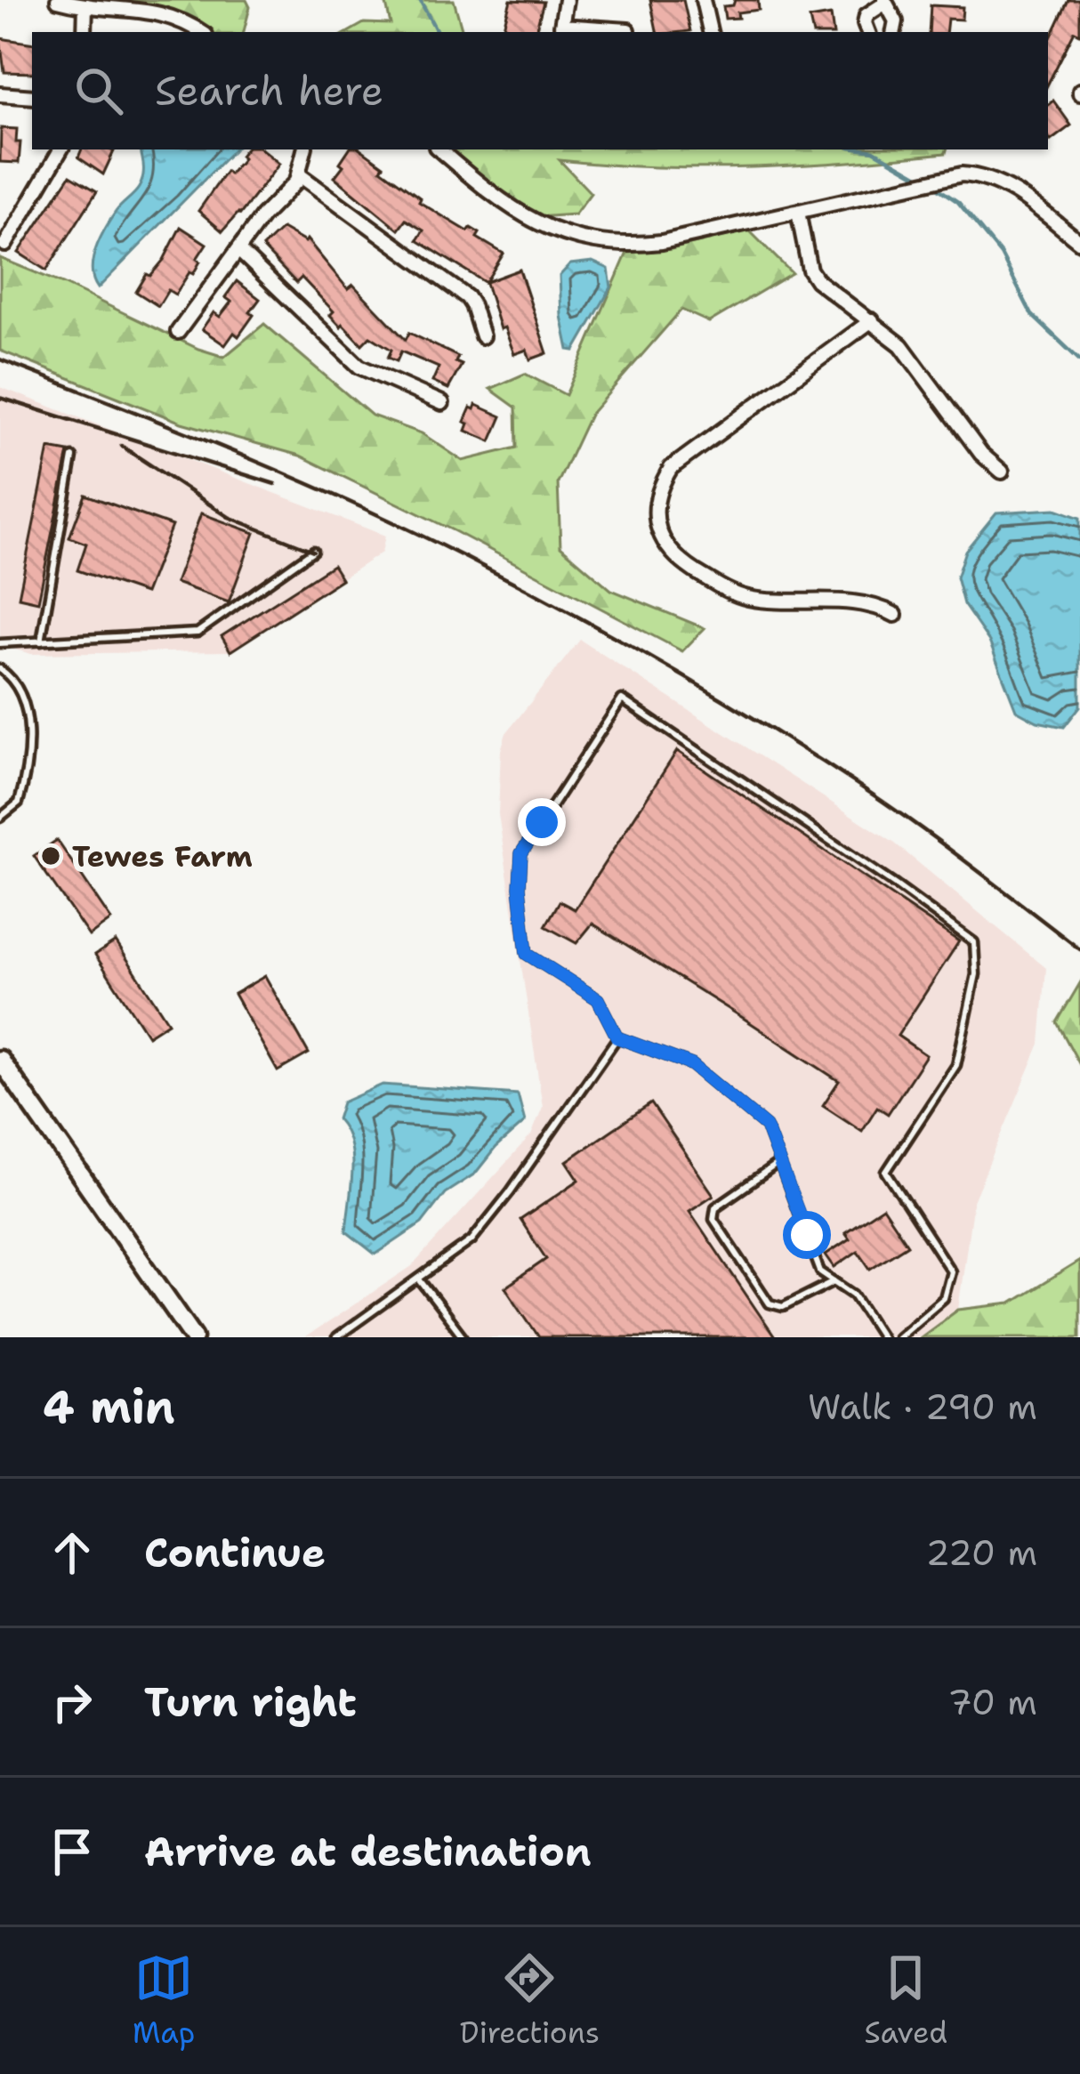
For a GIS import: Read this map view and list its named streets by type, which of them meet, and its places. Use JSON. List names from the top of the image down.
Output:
{
  "places": ["Tewes Farm"],
  "page": {
    "search": "Search here",
    "heading": ["4 min", "Walk · 290 m"],
    "list": [
      ["Continue", "220 m"],
      ["Turn right", "70 m"],
      "Arrive at destination"
    ],
    "nav": ["Map", "Directions", "Saved"]
  }
}
